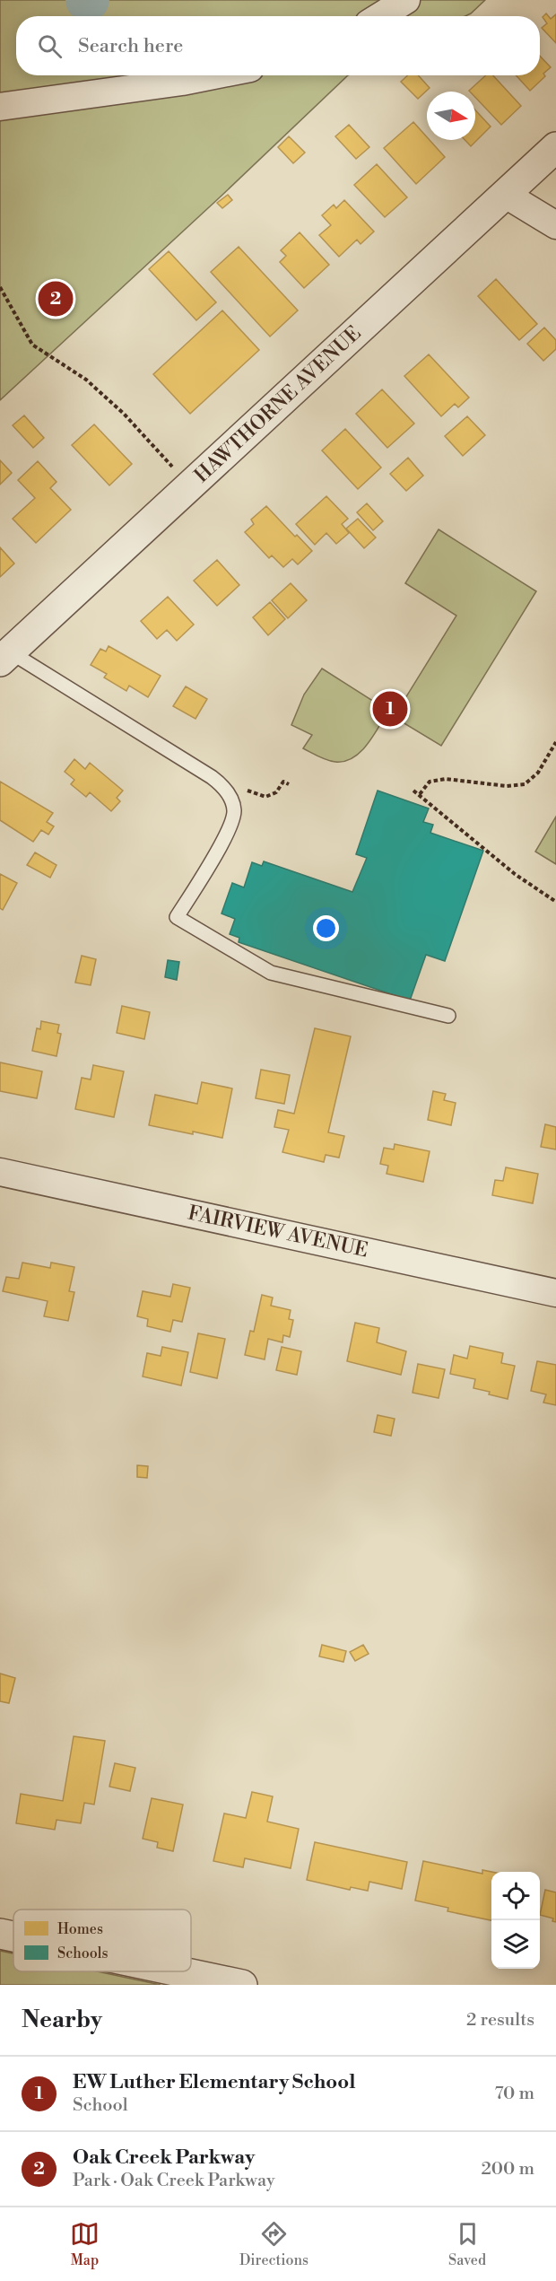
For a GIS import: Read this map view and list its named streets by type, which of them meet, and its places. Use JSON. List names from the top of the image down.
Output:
{
  "streets": {
    "street": ["HAWTHORNE AVENUE", "FAIRVIEW AVENUE"]
  },
  "legend": ["Homes", "Schools"],
  "north": "right",
  "page": {
    "search": "Search here",
    "pins": ["2", "1"],
    "heading": ["Nearby", "2 results"],
    "list": [
      {
        "mark": "1",
        "name": "EW Luther Elementary School",
        "note": "School",
        "value": "70 m"
      },
      {
        "mark": "2",
        "name": "Oak Creek Parkway",
        "note": "Park · Oak Creek Parkway",
        "value": "200 m"
      }
    ],
    "nav": ["Map", "Directions", "Saved"]
  }
}
